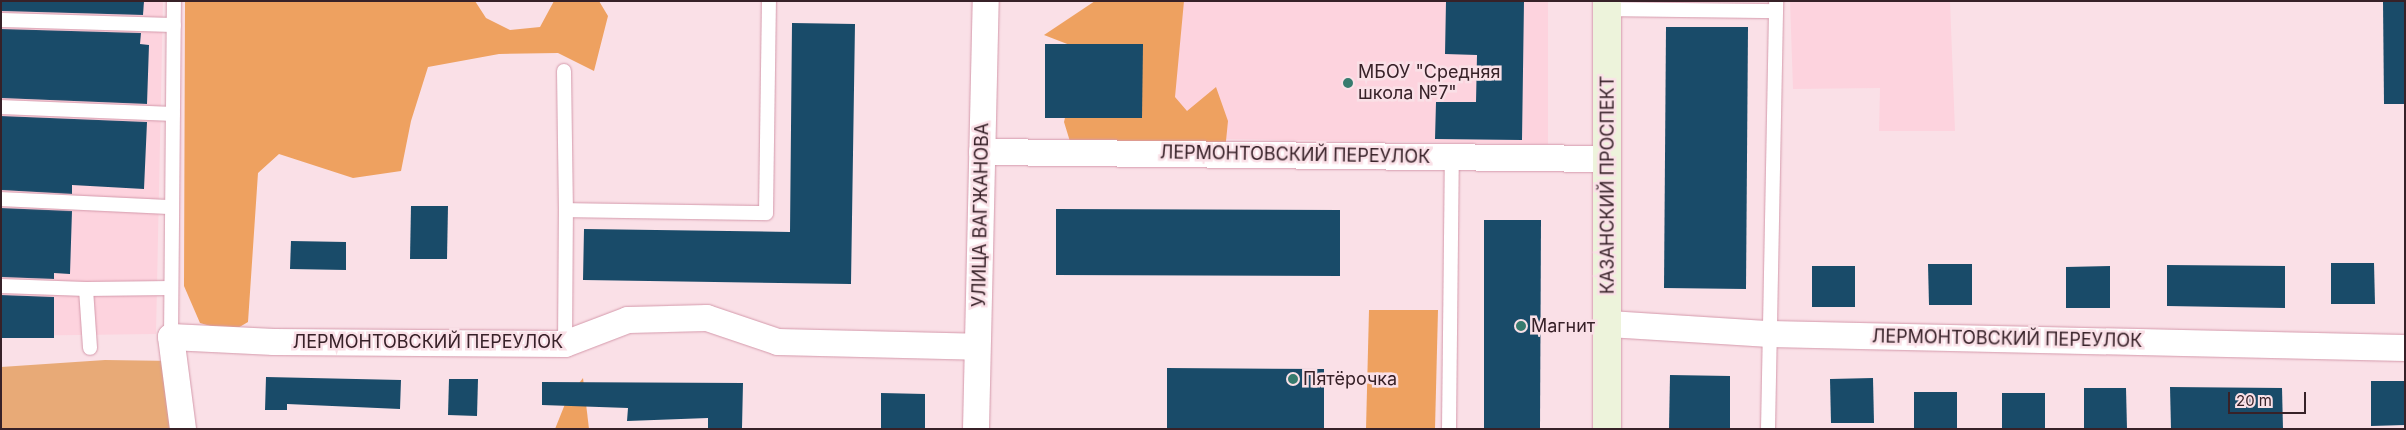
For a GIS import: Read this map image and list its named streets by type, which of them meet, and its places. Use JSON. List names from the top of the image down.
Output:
{
  "streets": {
    "street": ["ЛЕРМОНТОВСКИЙ ПЕРЕУЛОК", "КАЗАНСКИЙ ПРОСПЕКТ", "УЛИЦА ВАГЖАНОВА"]
  },
  "crossings": [
    ["ЛЕРМОНТОВСКИЙ ПЕРЕУЛОК", "КАЗАНСКИЙ ПРОСПЕКТ"],
    ["ЛЕРМОНТОВСКИЙ ПЕРЕУЛОК", "УЛИЦА ВАГЖАНОВА"]
  ],
  "places": ["МБОУ \"Средняя школа №7\"", "Магнит", "Пятёрочка"],
  "scale_bar": "20 m"
}
